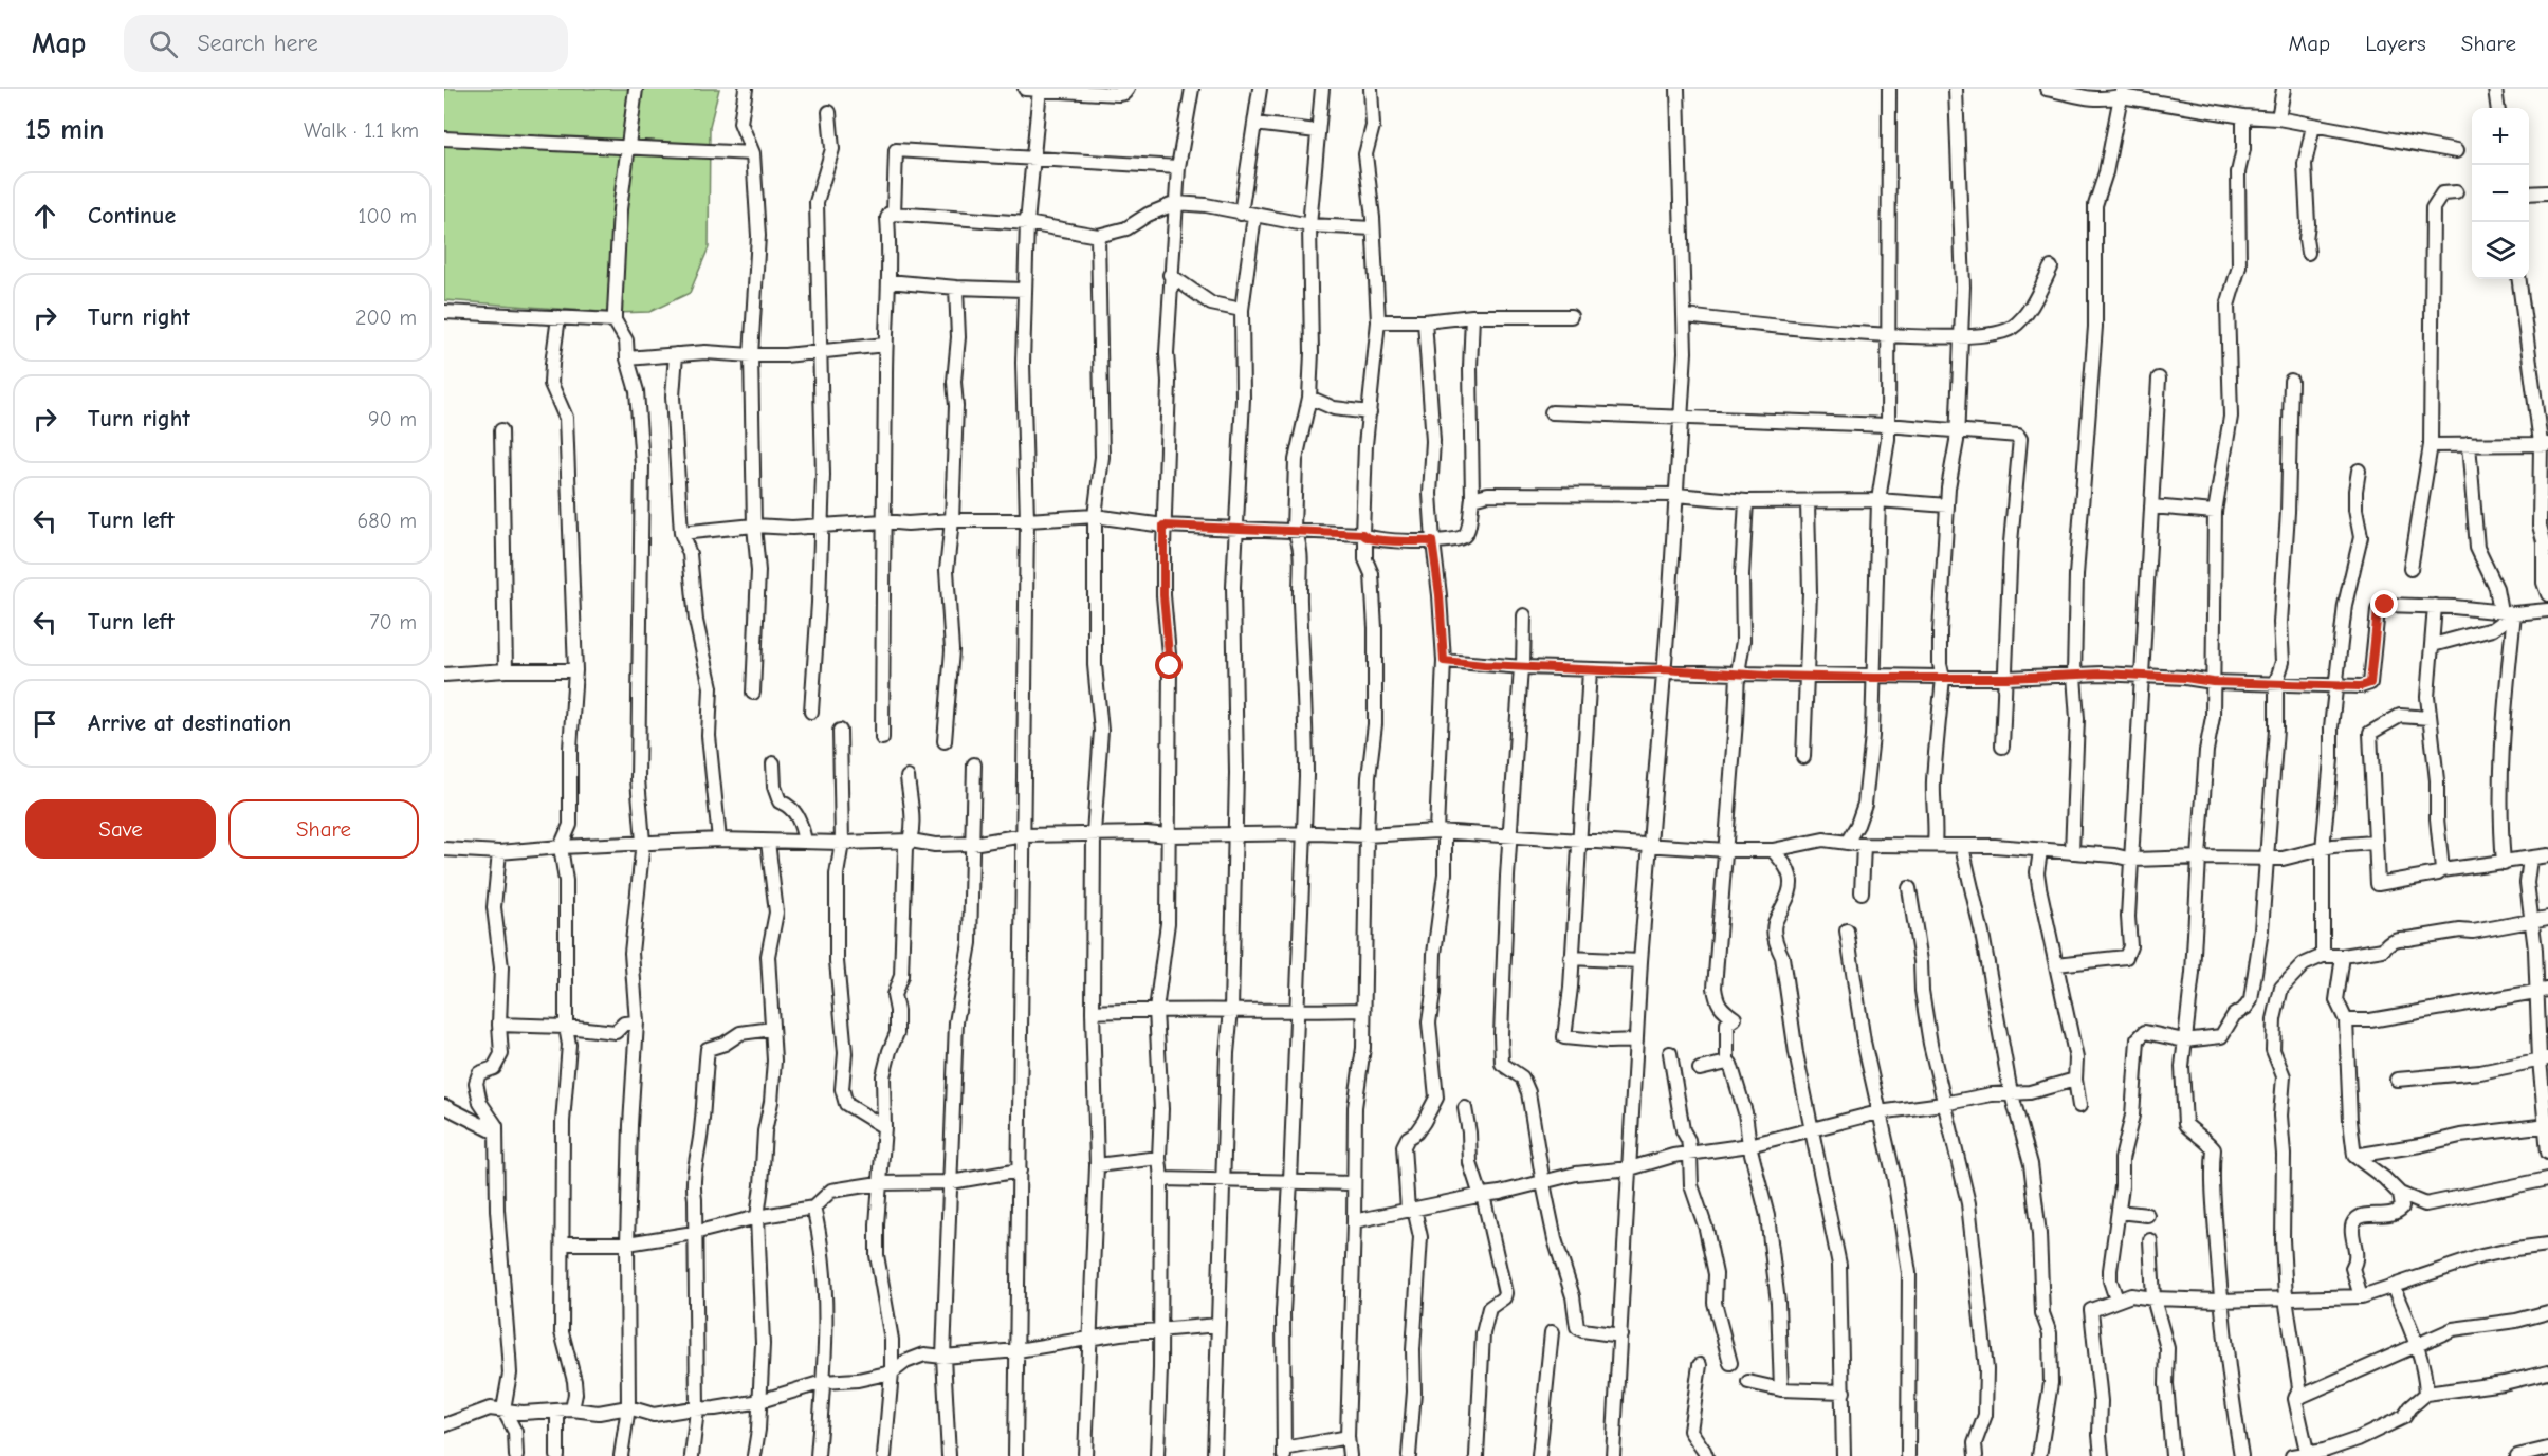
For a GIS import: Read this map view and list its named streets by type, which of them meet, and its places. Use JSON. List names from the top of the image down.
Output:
{
  "page": {
    "header": "Map",
    "search": "Search here",
    "nav": ["Map", "Layers", "Share"],
    "heading": ["15 min", "Walk · 1.1 km"],
    "map_buttons": ["+", "−"],
    "list": [
      ["Continue", "100 m"],
      ["Turn right", "200 m"],
      ["Turn right", "90 m"],
      ["Turn left", "680 m"],
      ["Turn left", "70 m"],
      "Arrive at destination"
    ],
    "buttons": ["Save", "Share"]
  }
}
